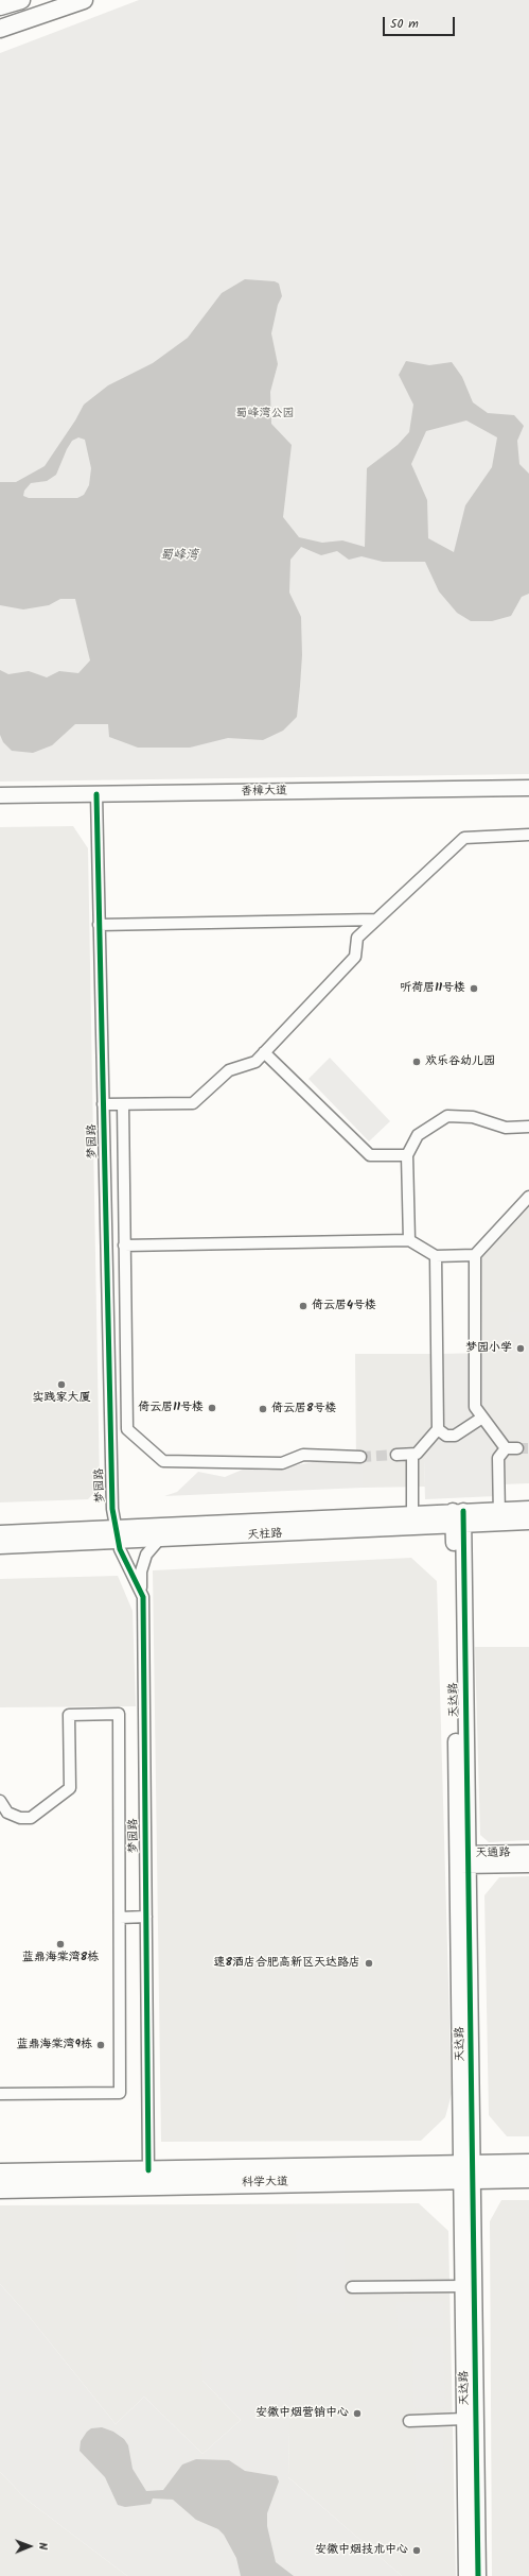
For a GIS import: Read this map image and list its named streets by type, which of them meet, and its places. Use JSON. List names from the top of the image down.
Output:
{
  "streets": {
    "main road": ["科学大道"],
    "street": [
      "香樟大道",
      "梦园路",
      "天柱路",
      "天达路",
      "天通路"
    ]
  },
  "crossings": [
    ["香樟大道", "梦园路"],
    ["梦园路", "天柱路"],
    ["梦园路", "科学大道"],
    ["天柱路", "天达路"],
    ["天达路", "天通路"],
    ["天达路", "科学大道"]
  ],
  "water": ["蜀峰湾"],
  "parks": ["蜀峰湾公园"],
  "places": [
    "听荷居11号楼",
    "欢乐谷幼儿园",
    "倚云居4号楼",
    "梦园小学",
    "实践家大厦",
    "倚云居11号楼",
    "倚云居8号楼",
    "蓝鼎海棠湾8栋",
    "速8酒店合肥高新区天达路店",
    "蓝鼎海棠湾9栋",
    "安徽中烟营销中心",
    "安徽中烟技术中心"
  ],
  "scale_bar": "50 m",
  "north": "right"
}
